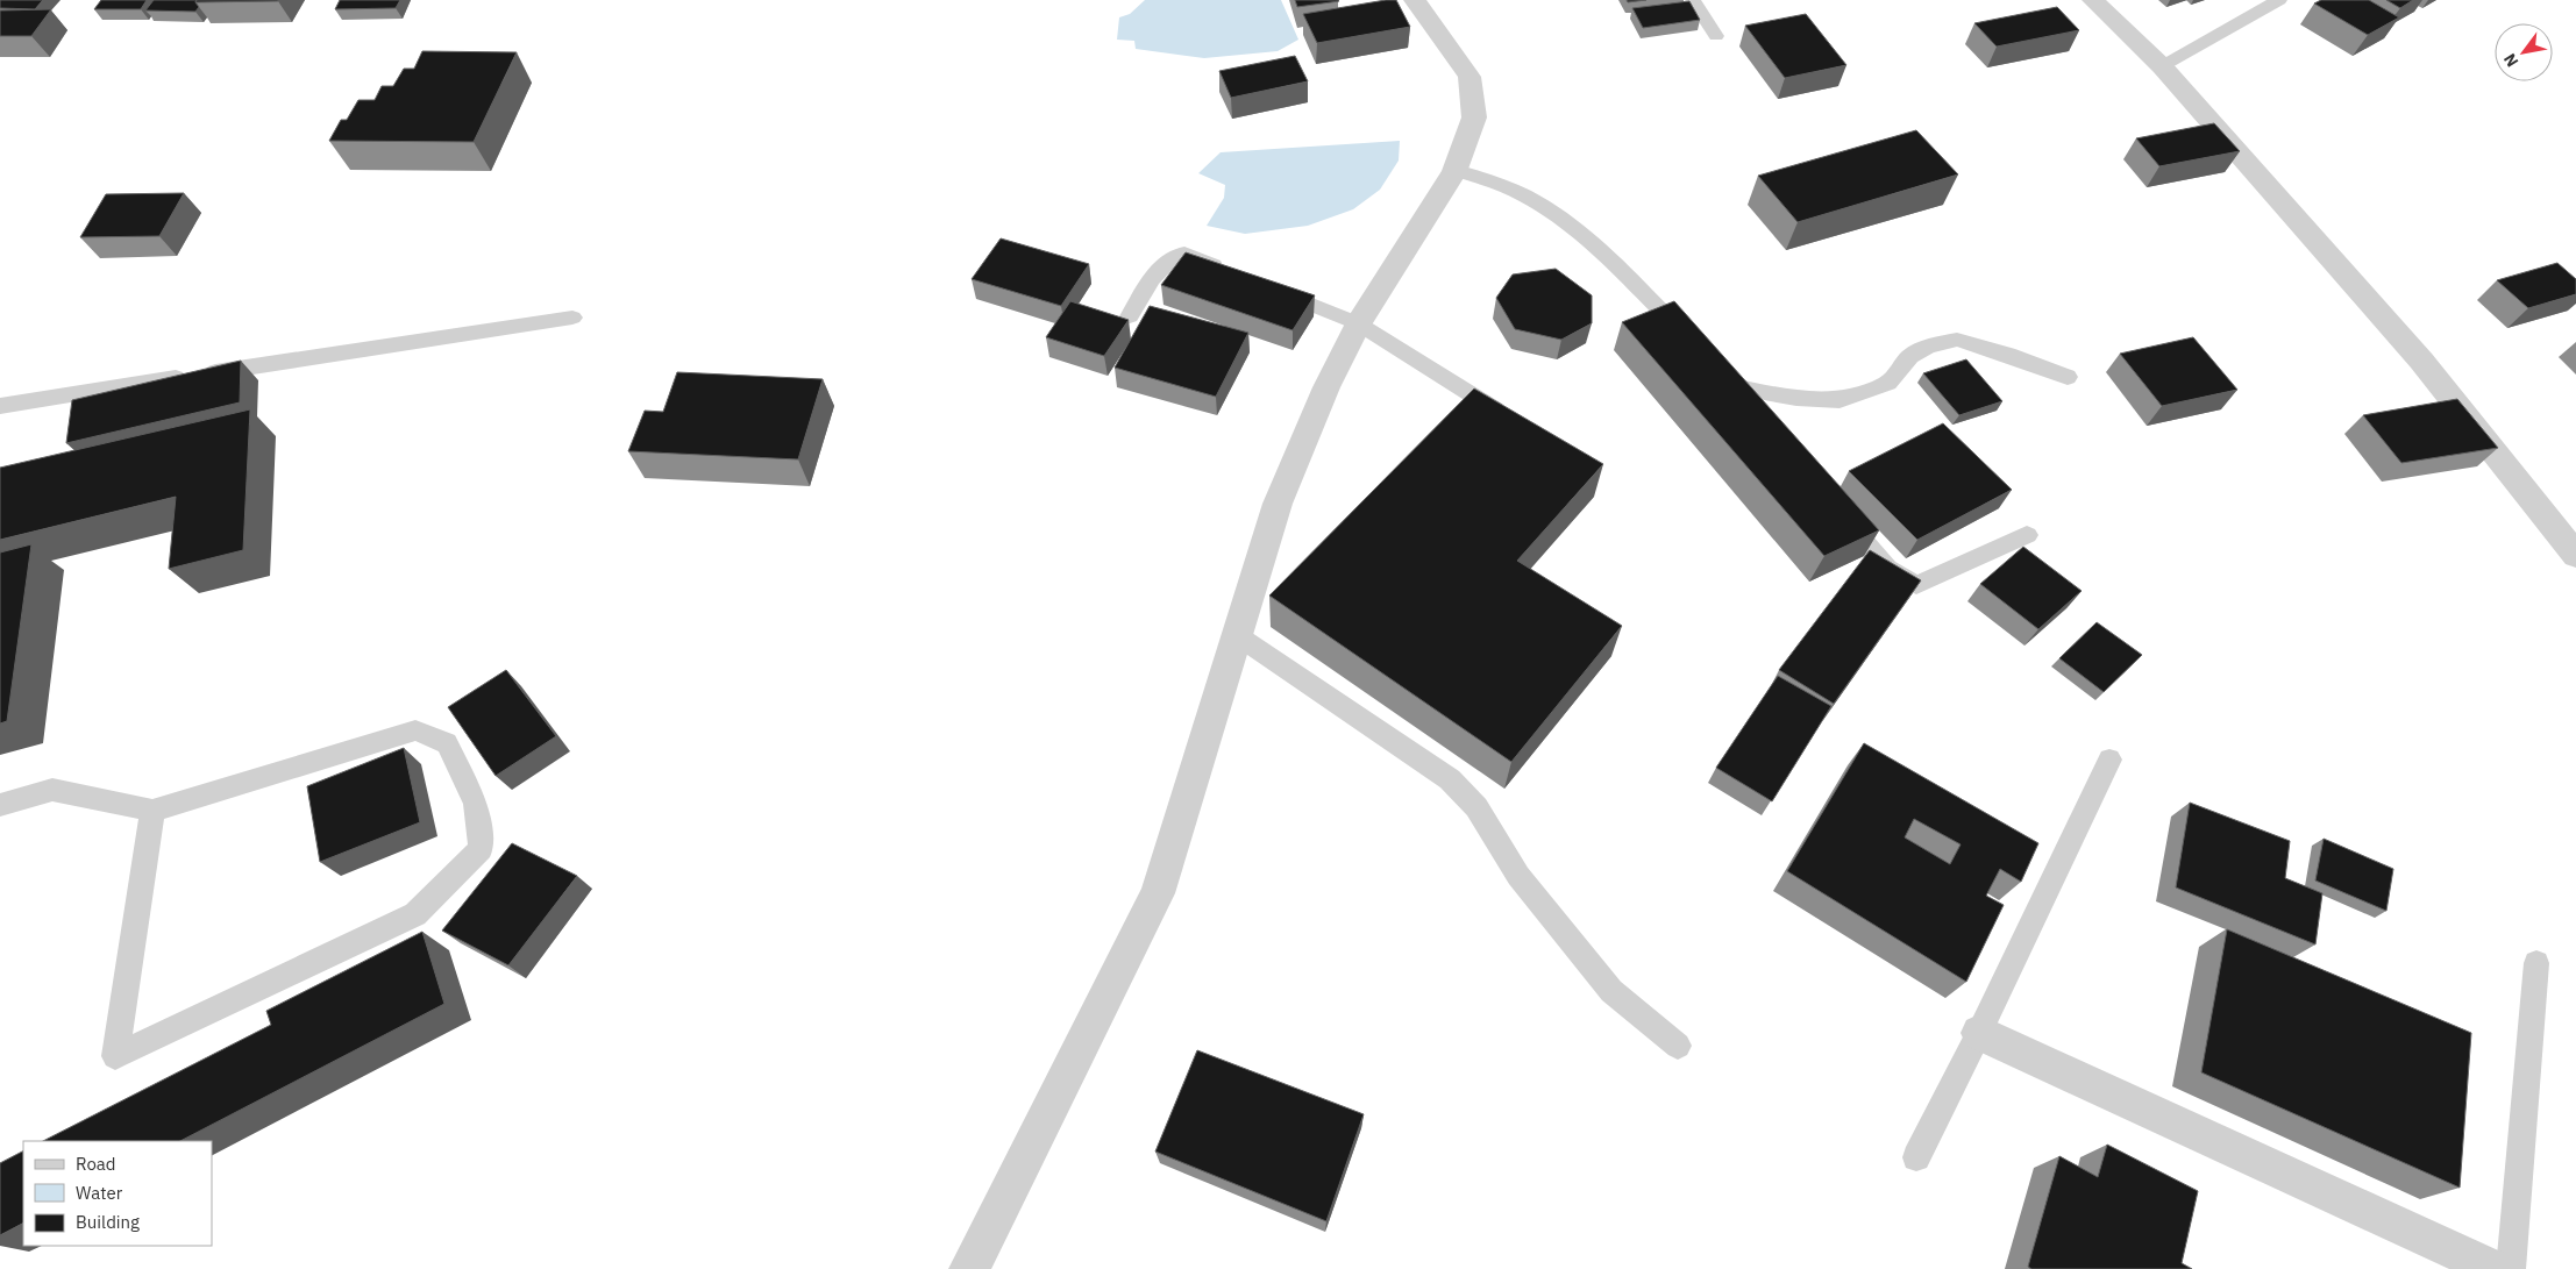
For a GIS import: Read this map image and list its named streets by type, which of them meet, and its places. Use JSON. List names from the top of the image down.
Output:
{
  "legend": ["Road", "Water", "Building"],
  "north": "bottom left"
}
